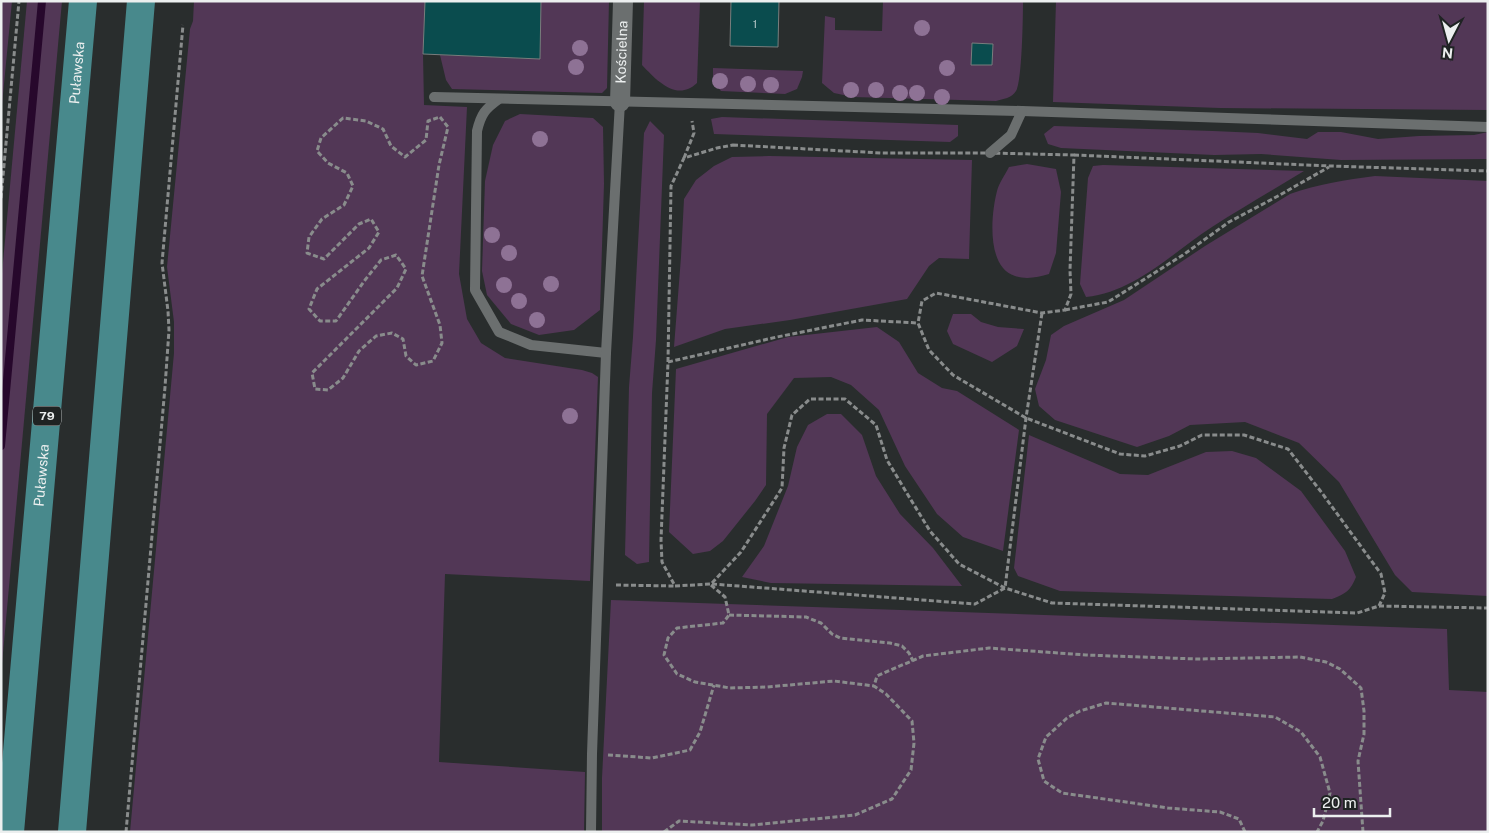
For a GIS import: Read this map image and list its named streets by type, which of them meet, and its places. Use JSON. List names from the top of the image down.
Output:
{
  "streets": {
    "main road": ["Puławska", "79"],
    "street": ["Kościelna"]
  },
  "house_numbers": ["1"],
  "scale_bar": "20 m",
  "north": "bottom"
}
